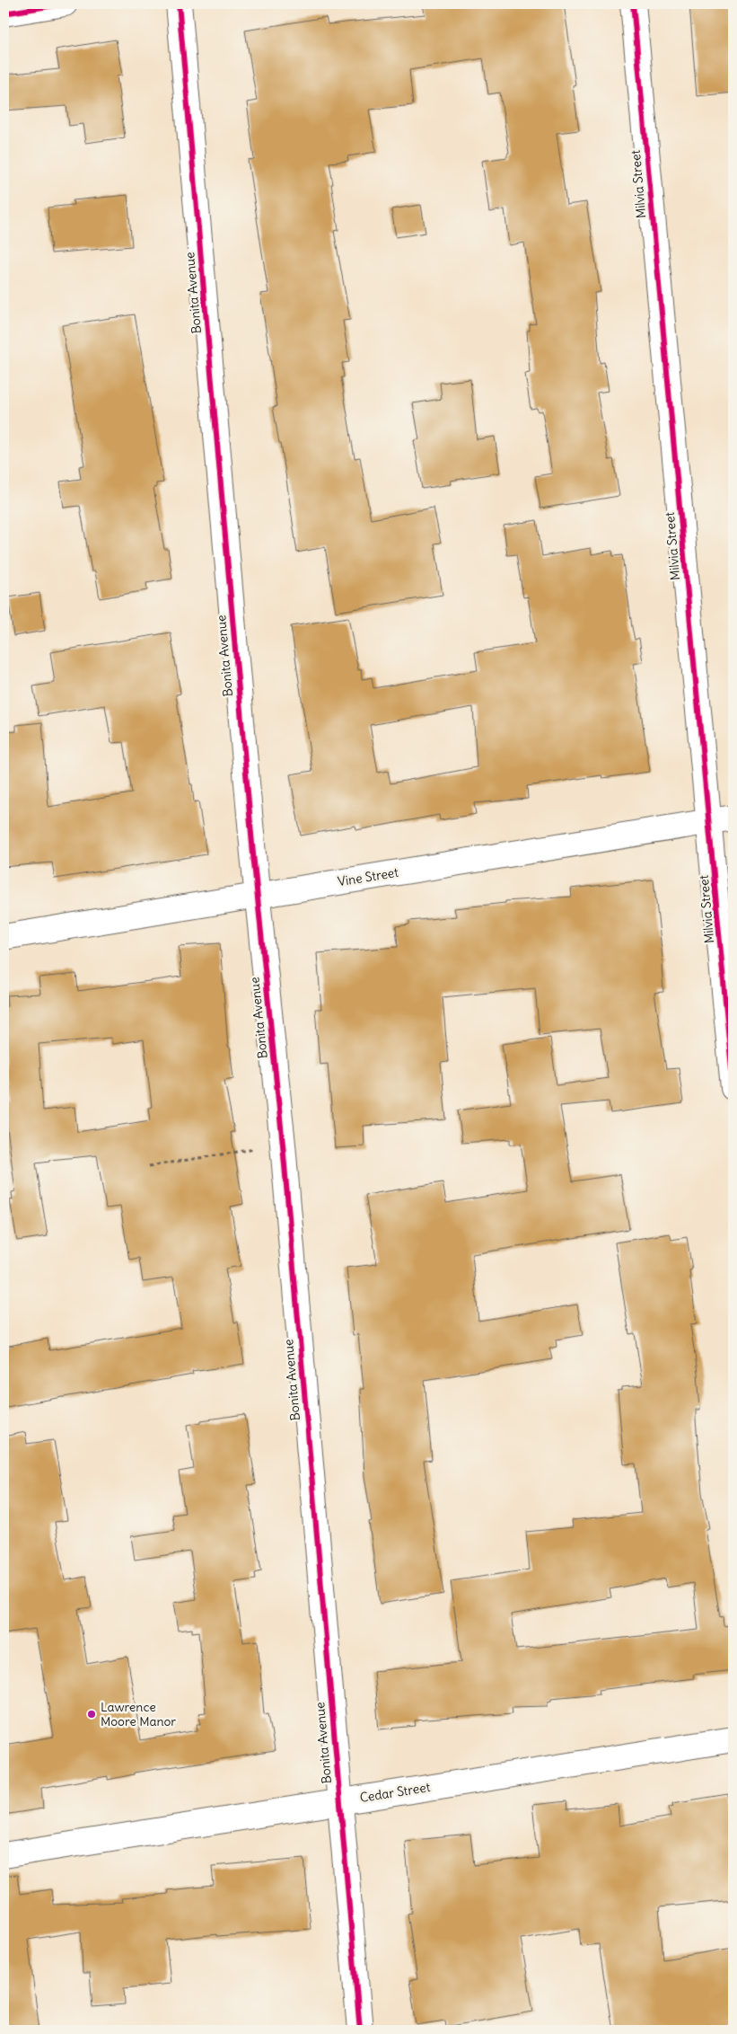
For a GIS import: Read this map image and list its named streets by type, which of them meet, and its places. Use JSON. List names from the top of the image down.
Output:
{
  "streets": {
    "street": [
      "Milvia Street",
      "Bonita Avenue",
      "Vine Street",
      "Cedar Street"
    ]
  },
  "crossings": [
    ["Milvia Street", "Vine Street"],
    ["Bonita Avenue", "Vine Street"],
    ["Bonita Avenue", "Cedar Street"]
  ],
  "places": ["Lawrence Moore Manor"]
}
